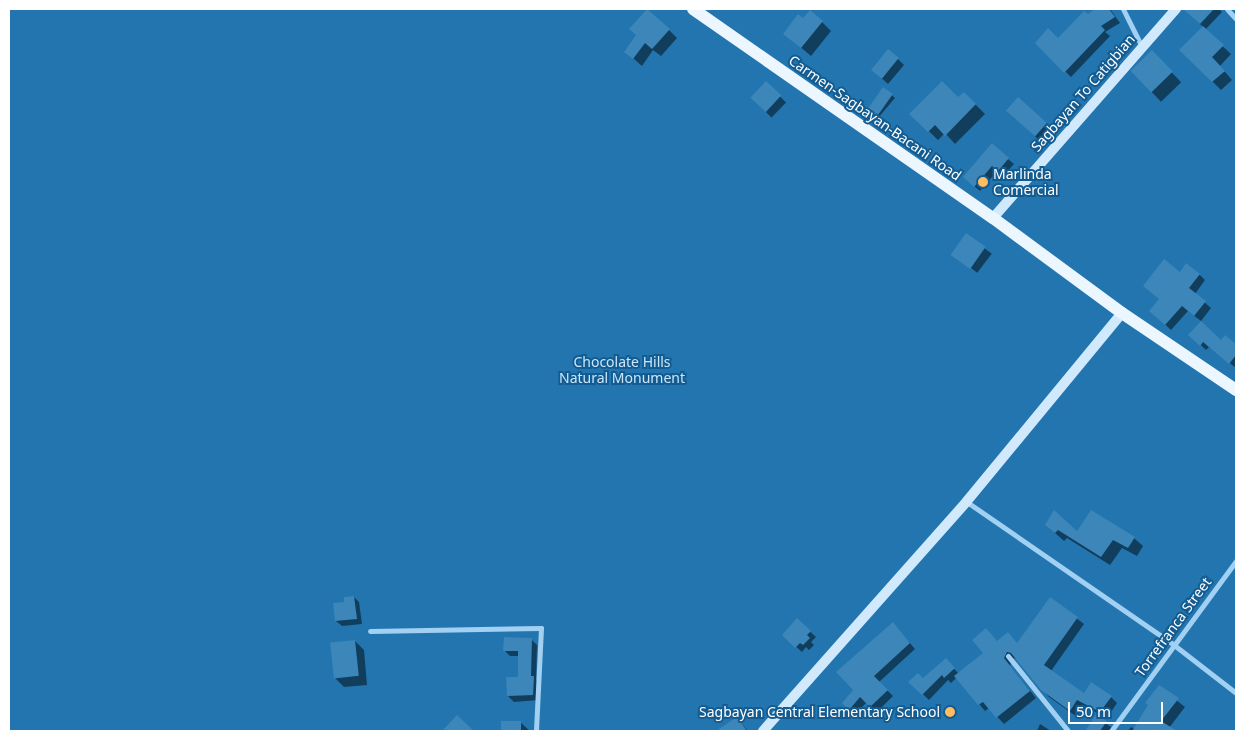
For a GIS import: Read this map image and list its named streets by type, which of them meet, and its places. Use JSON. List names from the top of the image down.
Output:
{
  "streets": {
    "main road": ["Carmen-Sagbayan-Bacani Road"],
    "street": ["Sagbayan To Catigbian", "Torrefranca Street"]
  },
  "crossings": [
    ["Sagbayan To Catigbian", "Carmen-Sagbayan-Bacani Road"]
  ],
  "parks": ["Chocolate Hills Natural Monument"],
  "places": ["Marlinda Comercial", "Sagbayan Central Elementary School"],
  "scale_bar": "50 m"
}
